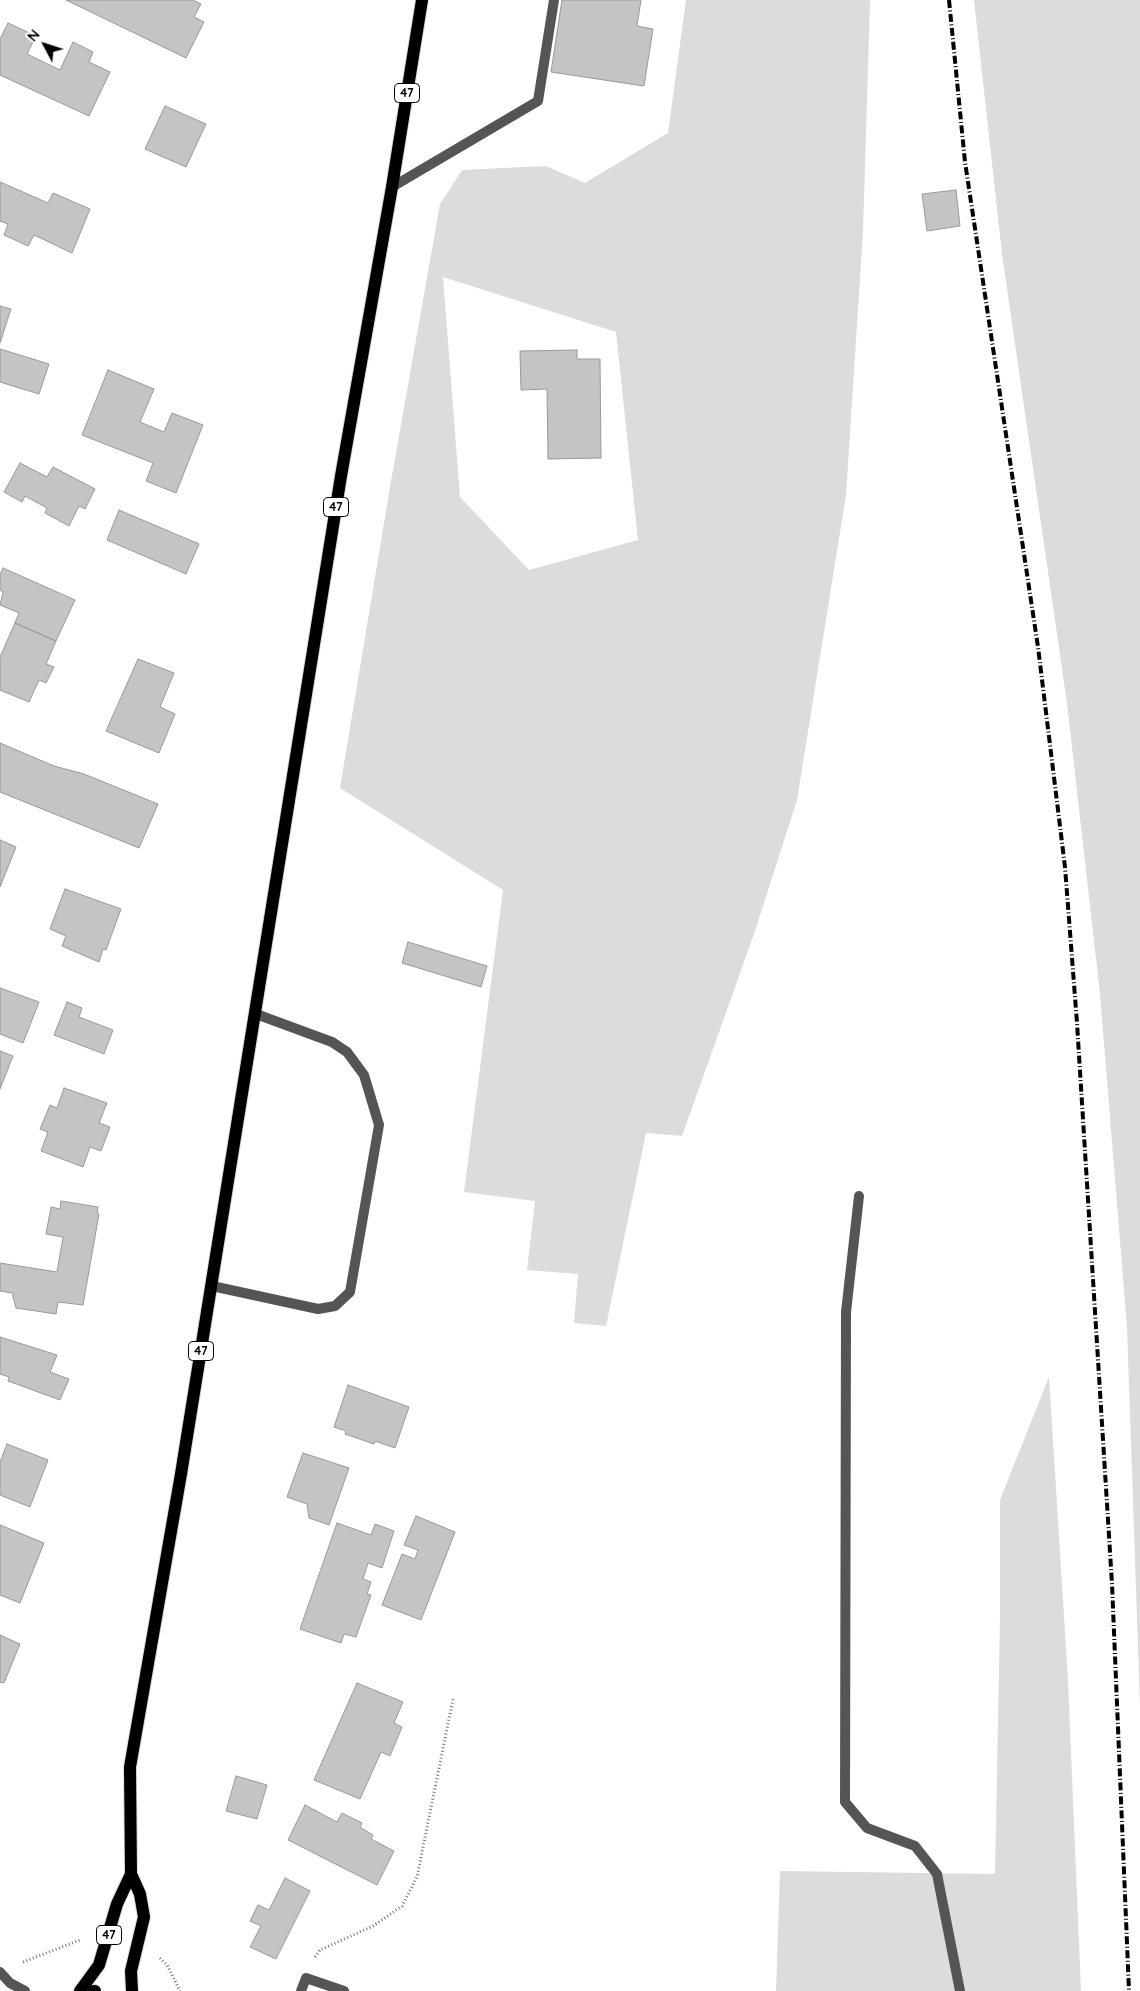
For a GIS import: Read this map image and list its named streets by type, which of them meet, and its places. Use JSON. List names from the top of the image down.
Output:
{
  "streets": {
    "main road": ["47"]
  },
  "north": "top left"
}
